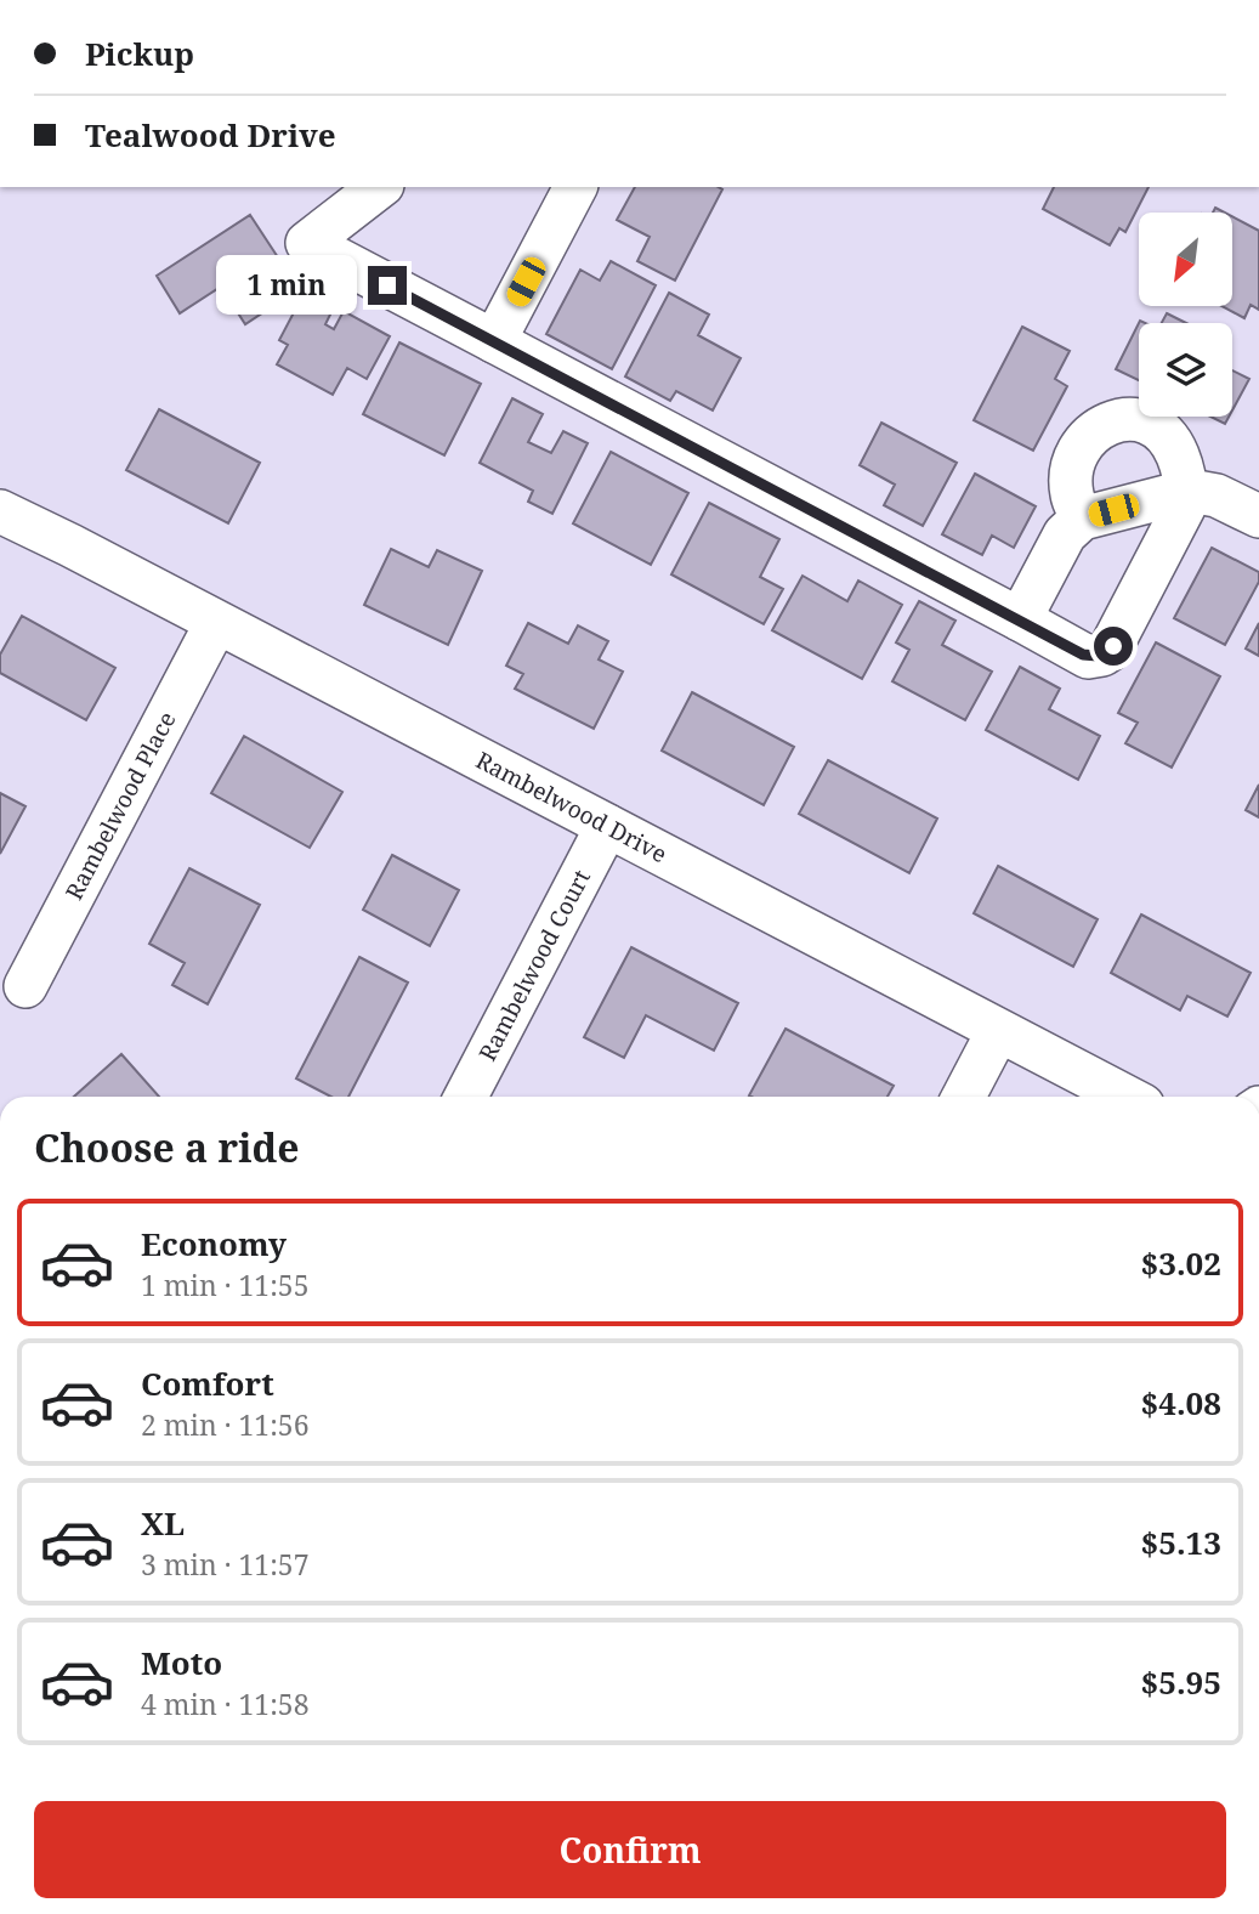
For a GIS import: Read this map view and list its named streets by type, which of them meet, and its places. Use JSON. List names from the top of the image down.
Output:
{
  "streets": {
    "street": ["Rambelwood Place", "Rambelwood Drive", "Rambelwood Court"]
  },
  "crossings": [
    ["Rambelwood Place", "Rambelwood Drive"],
    ["Rambelwood Drive", "Rambelwood Court"]
  ],
  "north": "bottom left",
  "page": {
    "banner": ["Pickup", "Tealwood Drive"],
    "bubble": "1 min",
    "heading": "Choose a ride",
    "list": [
      {
        "name": "Economy",
        "note": "1 min · 11:55",
        "value": "$3.02"
      },
      {
        "name": "Comfort",
        "note": "2 min · 11:56",
        "value": "$4.08"
      },
      {
        "name": "XL",
        "note": "3 min · 11:57",
        "value": "$5.13"
      },
      {
        "name": "Moto",
        "note": "4 min · 11:58",
        "value": "$5.95"
      }
    ],
    "buttons": "Confirm"
  }
}
